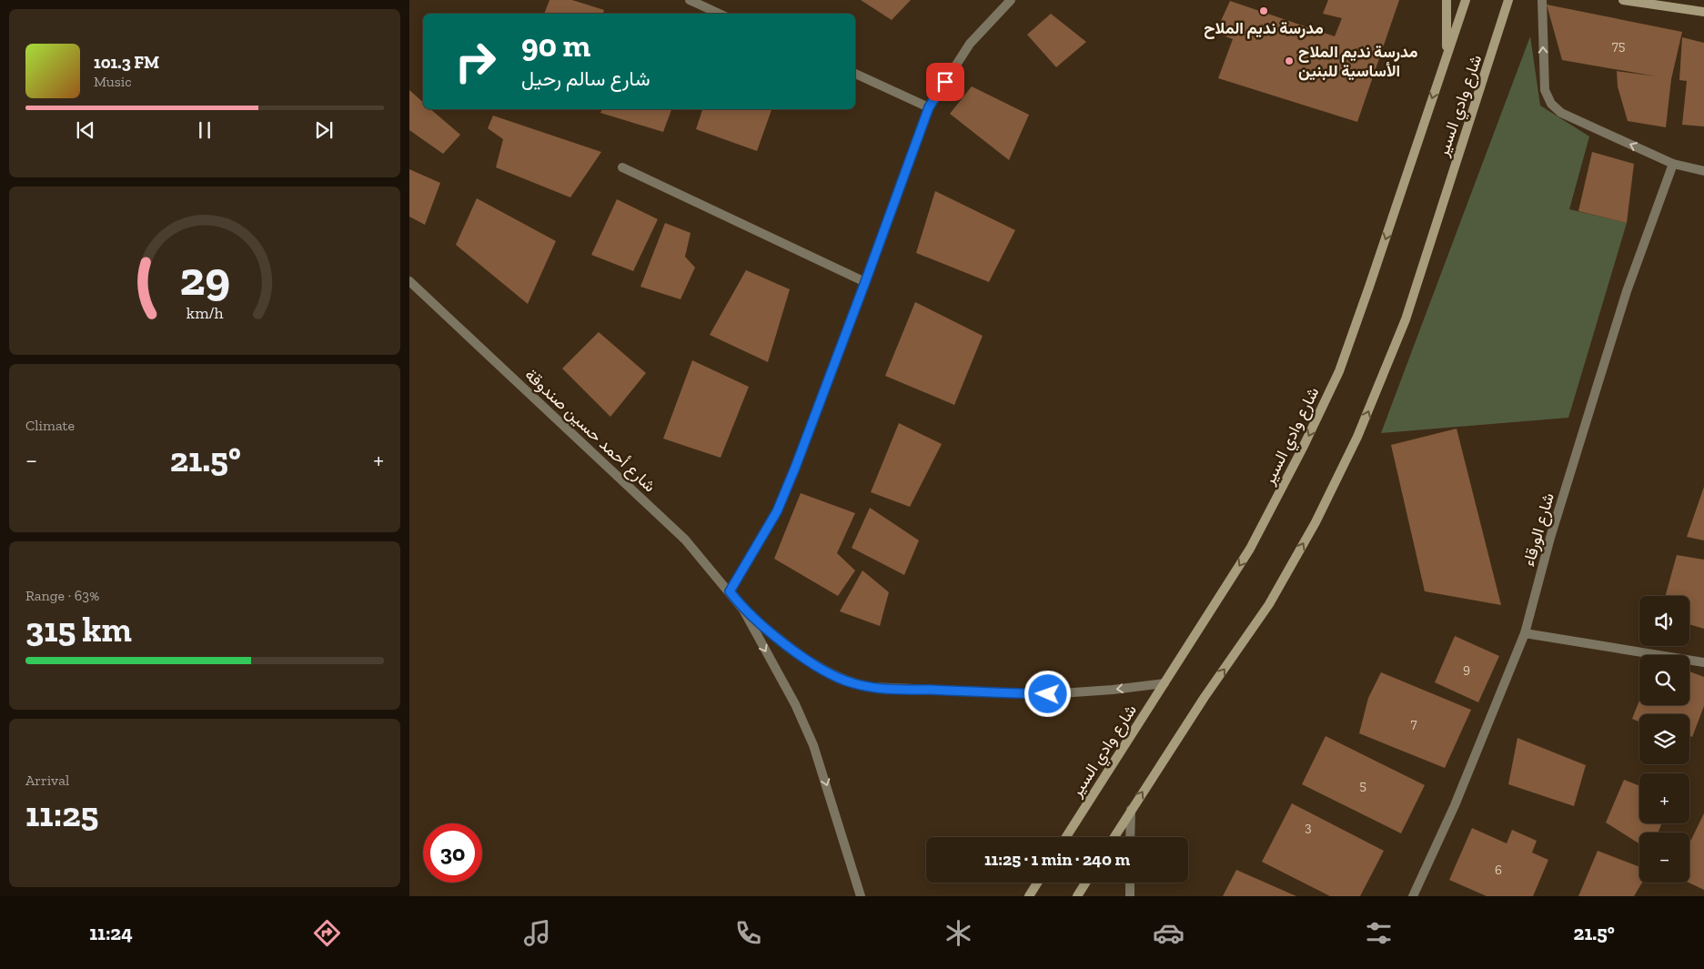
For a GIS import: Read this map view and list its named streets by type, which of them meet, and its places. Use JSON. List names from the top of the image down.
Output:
{
  "streets": {
    "main road": ["شارع وادي السير"],
    "street": ["شارع أحمد حسين صندوقة", "شارع الورقاء"]
  },
  "crossings": [
    ["شارع وادي السير", "شارع أحمد حسين صندوقة"]
  ],
  "places": ["مدرسة نديم الملاح", "مدرسة نديم الملاح الأساسية للبنين"],
  "house_numbers": [
    "75",
    "9",
    "7",
    "5",
    "3",
    "6"
  ],
  "page": {
    "turn": ["90 m", "شارع سالم رحيل"],
    "song": ["101.3 FM", "Music"],
    "tile": [
      "Climate",
      ["Range · 63%", "315 km"],
      ["Arrival", "11:25"]
    ],
    "heat": ["−", "21.5°", "+"],
    "map_buttons": ["+", "−"],
    "limit": "30",
    "trip": "11:25 · 1 min · 240 m",
    "tabs": ["11:24", "21.5°"],
    "gauge": ["29", "km/h"]
  }
}
